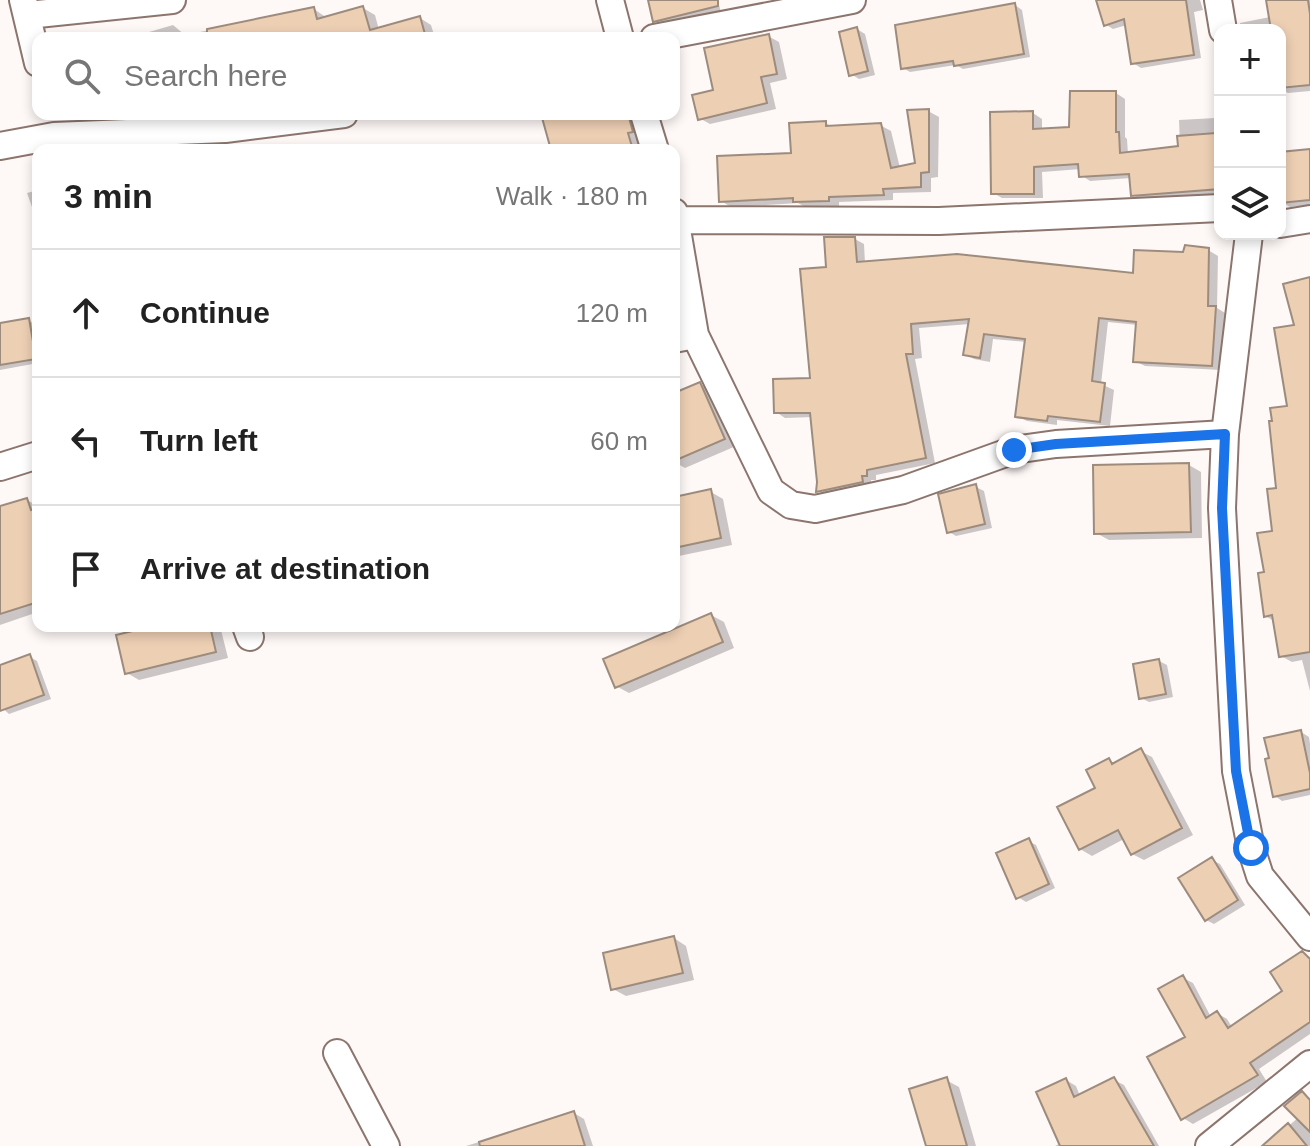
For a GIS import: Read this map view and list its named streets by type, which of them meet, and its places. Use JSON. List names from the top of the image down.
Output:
{
  "page": {
    "map_buttons": ["+", "−"],
    "search": "Search here",
    "heading": ["3 min", "Walk · 180 m"],
    "list": [
      ["Continue", "120 m"],
      ["Turn left", "60 m"],
      "Arrive at destination"
    ]
  }
}
